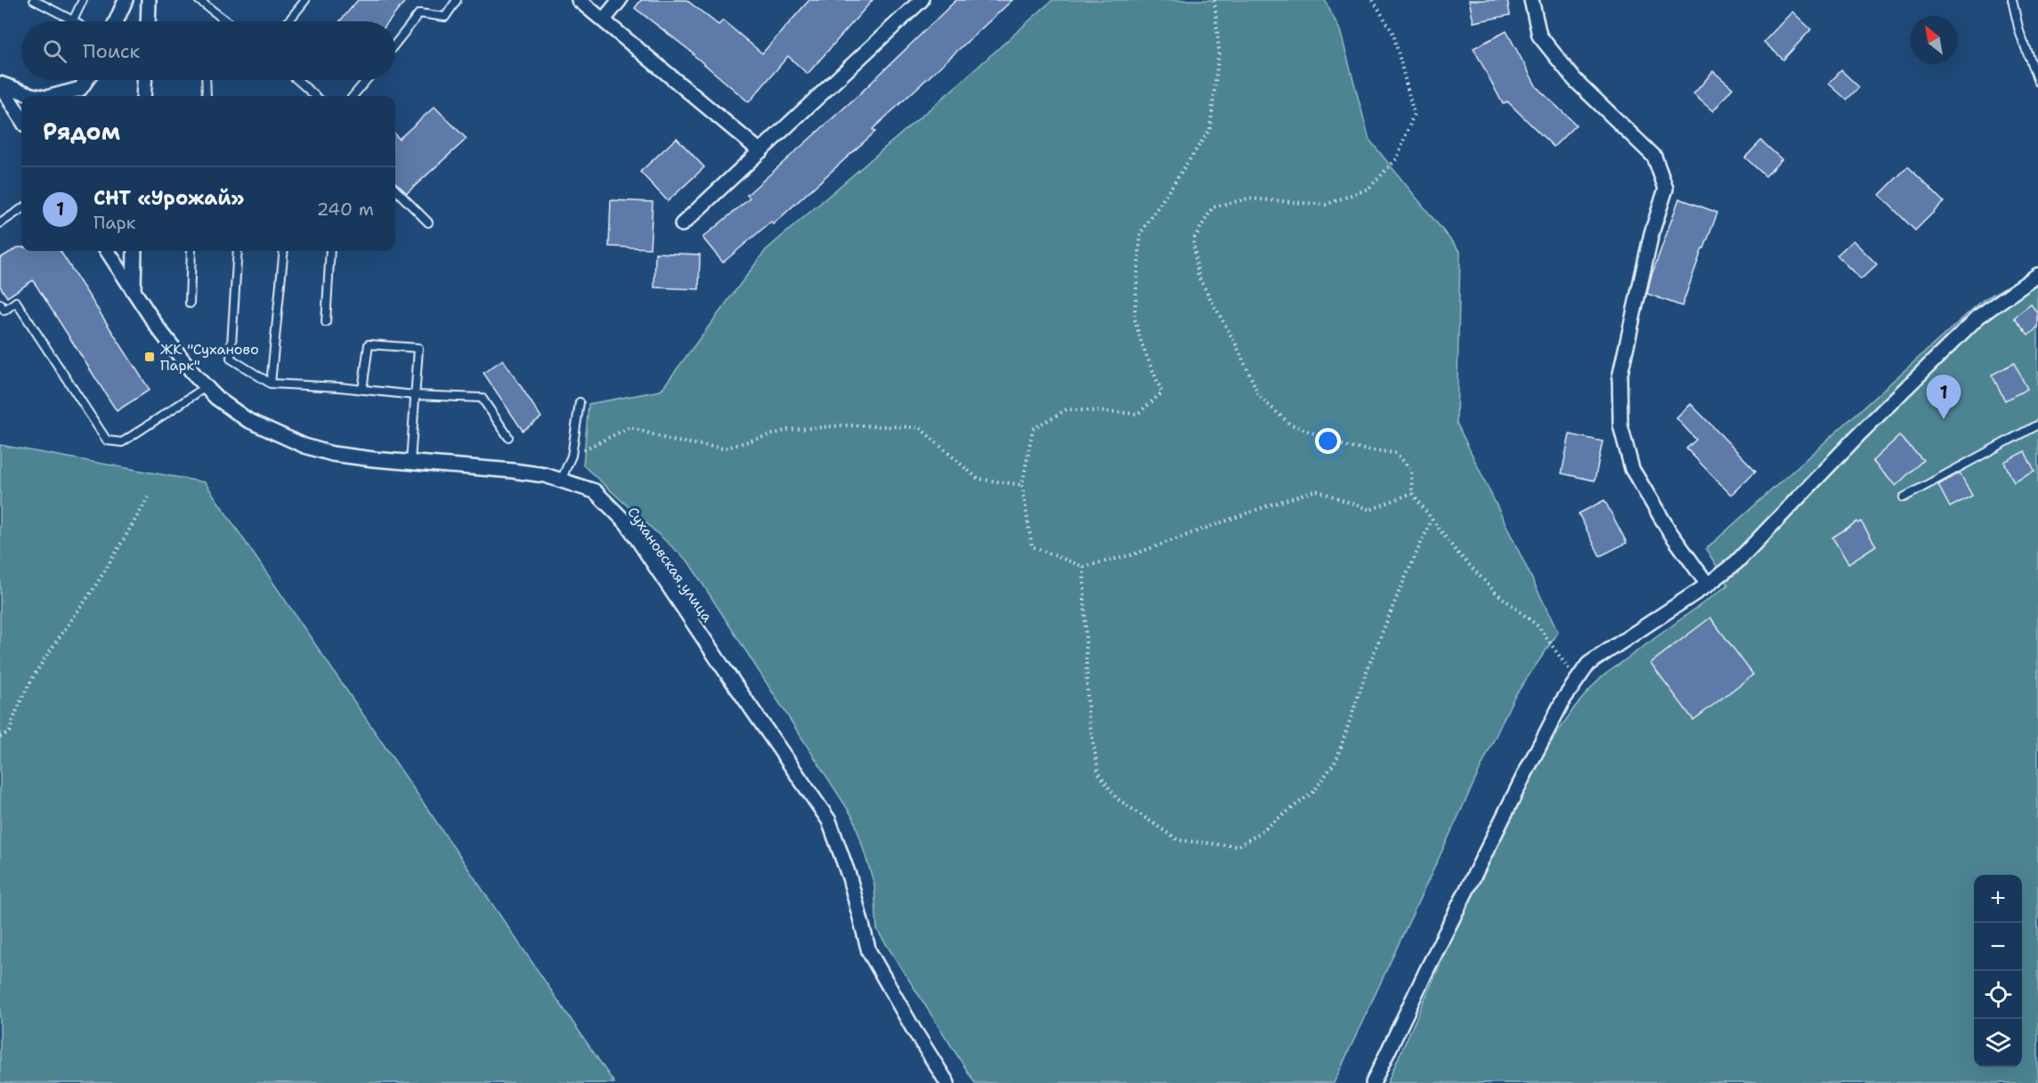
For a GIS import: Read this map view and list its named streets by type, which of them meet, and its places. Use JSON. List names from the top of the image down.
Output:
{
  "streets": {
    "street": ["Сухановская улица"]
  },
  "places": {
    "transit": ["ЖК \"Суханово Парк\""]
  },
  "north": "top left",
  "page": {
    "search": "Поиск",
    "heading": "Рядом",
    "list": [
      {
        "mark": "1",
        "name": "СНТ «Урожай»",
        "note": "Парк",
        "value": "240 m"
      }
    ],
    "pins": "1",
    "map_buttons": ["+", "−"]
  }
}
